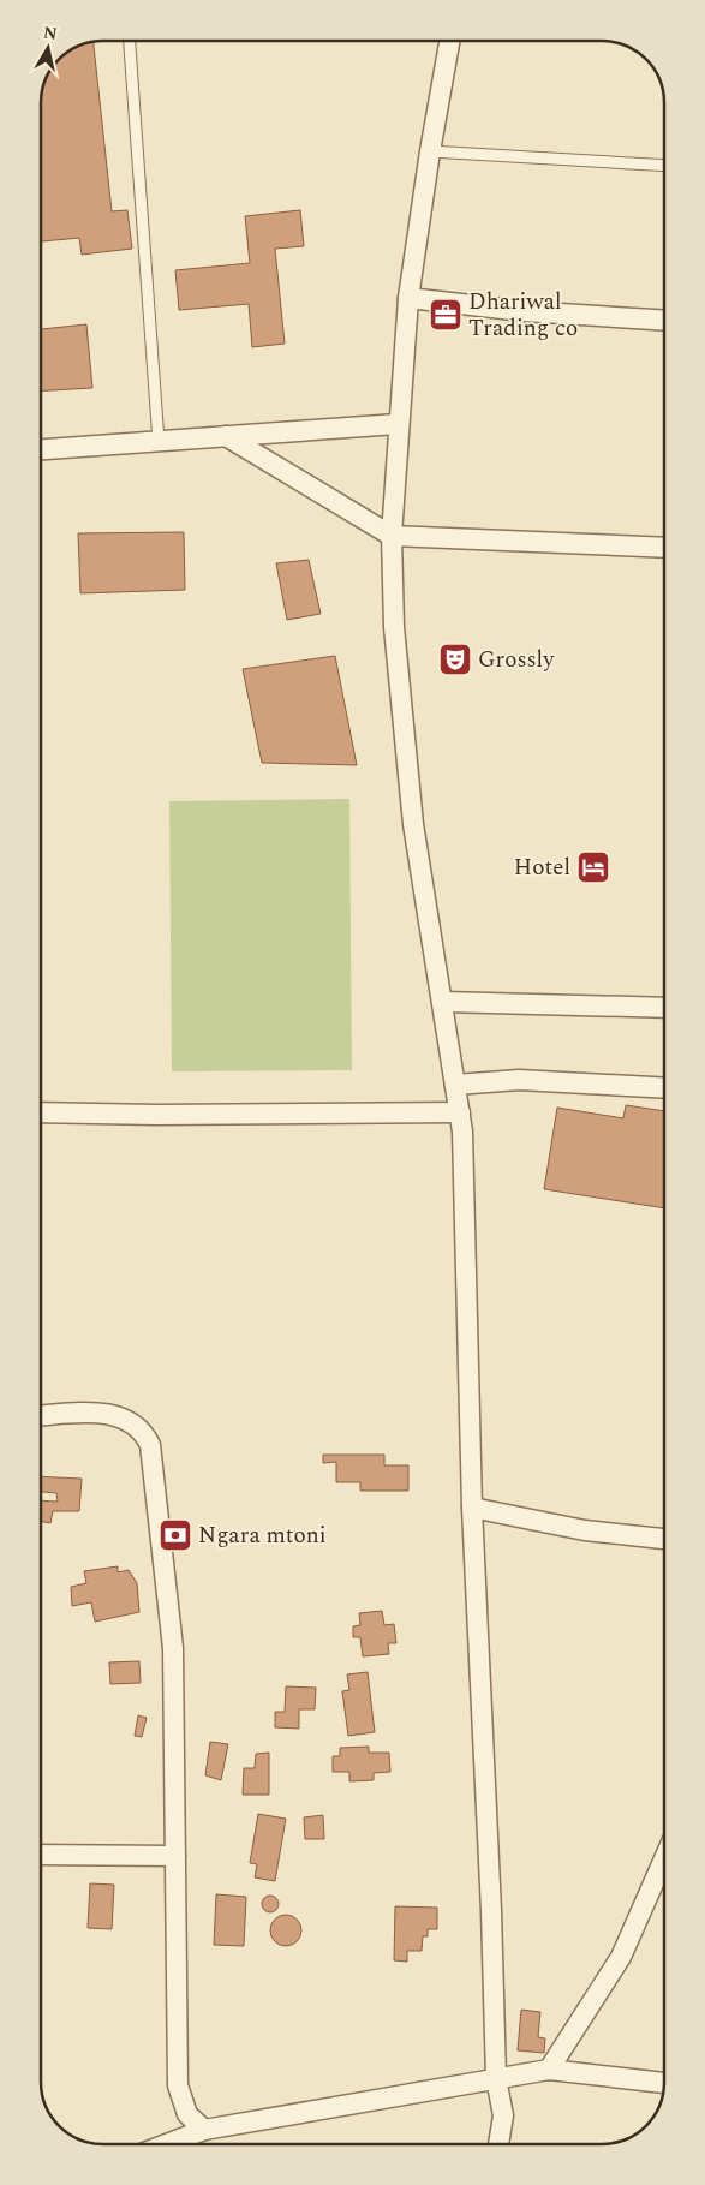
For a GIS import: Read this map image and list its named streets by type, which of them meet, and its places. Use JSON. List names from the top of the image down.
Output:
{
  "places": {
    "office": ["Dhariwal Trading co"],
    "theatre": ["Grossly"],
    "hotel": ["Hotel"],
    "bank": ["Ngara mtoni"]
  },
  "north": "top"
}
